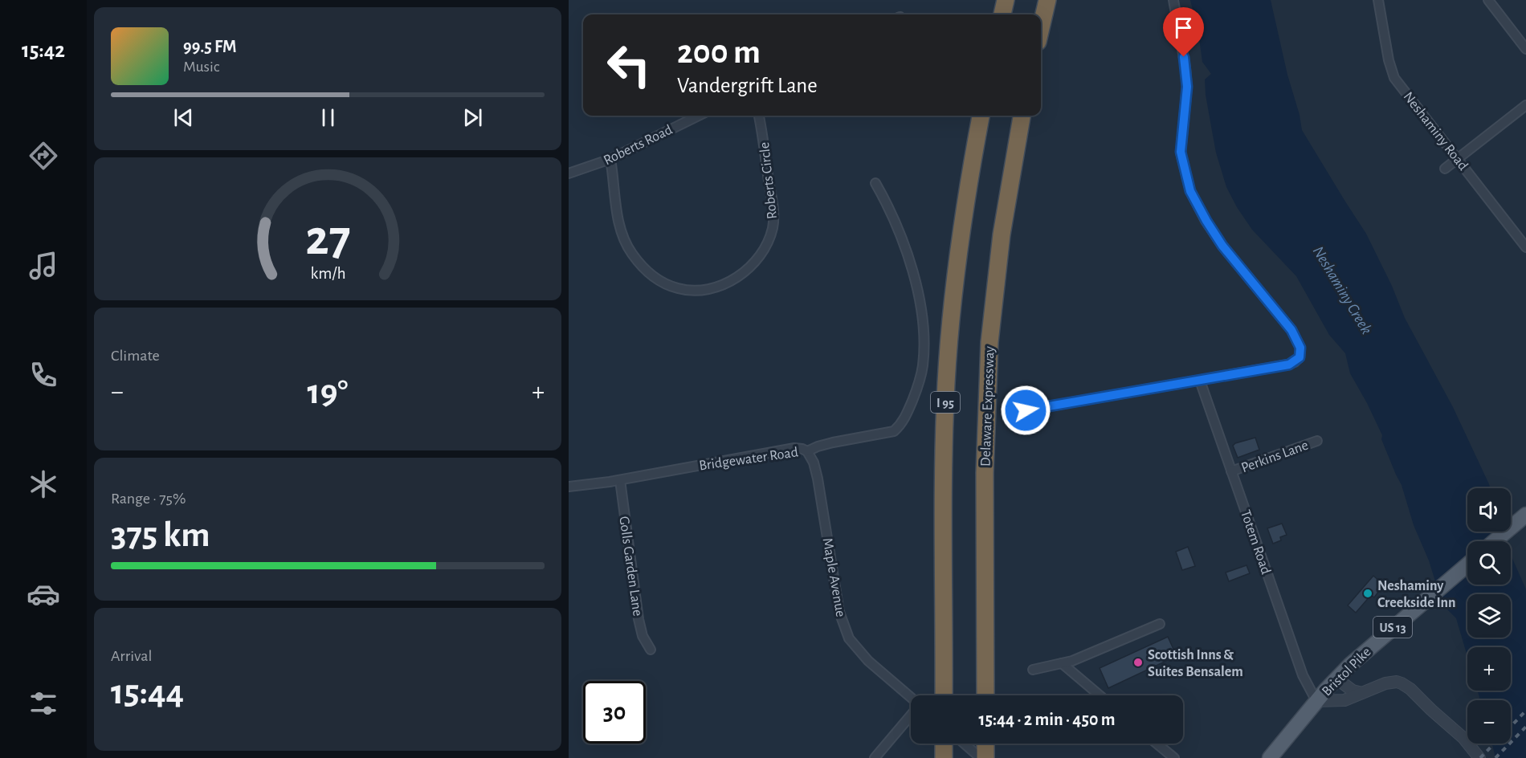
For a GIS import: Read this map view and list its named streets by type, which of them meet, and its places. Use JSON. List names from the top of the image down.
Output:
{
  "streets": {
    "highway": ["I 95", "Delaware Expressway"],
    "main road": ["US 13", "Bristol Pike"],
    "street": [
      "Neshaminy Road",
      "Roberts Road",
      "Roberts Circle",
      "Perkins Lane",
      "Bridgewater Road",
      "Totem Road",
      "Golls Garden Lane",
      "Maple Avenue"
    ]
  },
  "crossings": [
    ["Roberts Road", "Roberts Circle"],
    ["Perkins Lane", "Totem Road"],
    ["Bridgewater Road", "Golls Garden Lane"],
    ["Bridgewater Road", "Maple Avenue"],
    ["Totem Road", "Bristol Pike"]
  ],
  "water": ["Neshaminy Creek"],
  "places": ["Neshaminy Creekside Inn", "Scottish Inns & Suites Bensalem"],
  "page": {
    "tabs": "15:42",
    "turn": ["200 m", "Vandergrift Lane"],
    "song": ["99.5 FM", "Music"],
    "tile": [
      "Climate",
      ["Range · 75%", "375 km"],
      ["Arrival", "15:44"]
    ],
    "heat": ["−", "19°", "+"],
    "map_buttons": ["+", "−"],
    "limit": "30",
    "trip": "15:44 · 2 min · 450 m",
    "gauge": ["27", "km/h"]
  }
}
